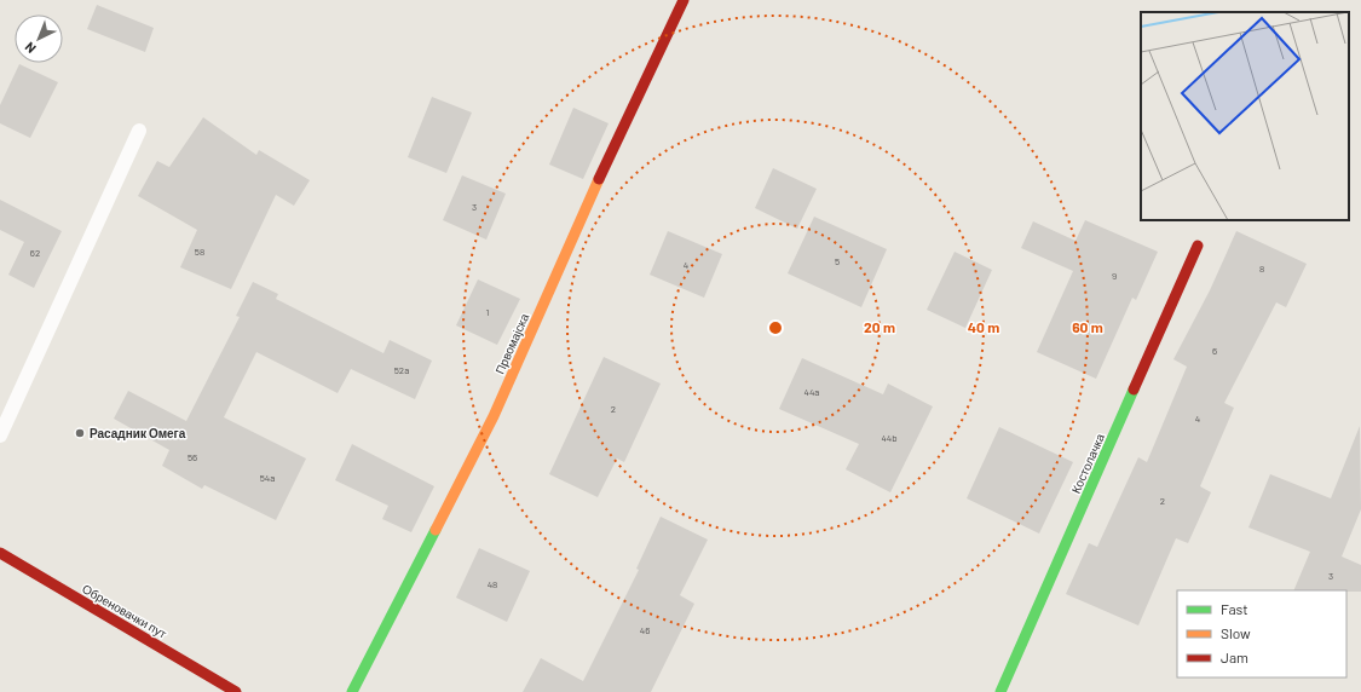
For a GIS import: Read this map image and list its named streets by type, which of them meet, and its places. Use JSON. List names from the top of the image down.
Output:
{
  "streets": {
    "street": ["Првомајска", "Костолачка", "Обреновачки пут"]
  },
  "places": ["Расадник Омега"],
  "house_numbers": [
    "3",
    "58",
    "62",
    "5",
    "4",
    "8",
    "9",
    "1",
    "6",
    "52a",
    "44a",
    "2",
    "4",
    "44b",
    "56",
    "54a",
    "2",
    "3",
    "48",
    "46"
  ],
  "legend": ["Fast", "Slow", "Jam"],
  "north": "bottom left",
  "rings": ["20 m", "40 m", "60 m"]
}
